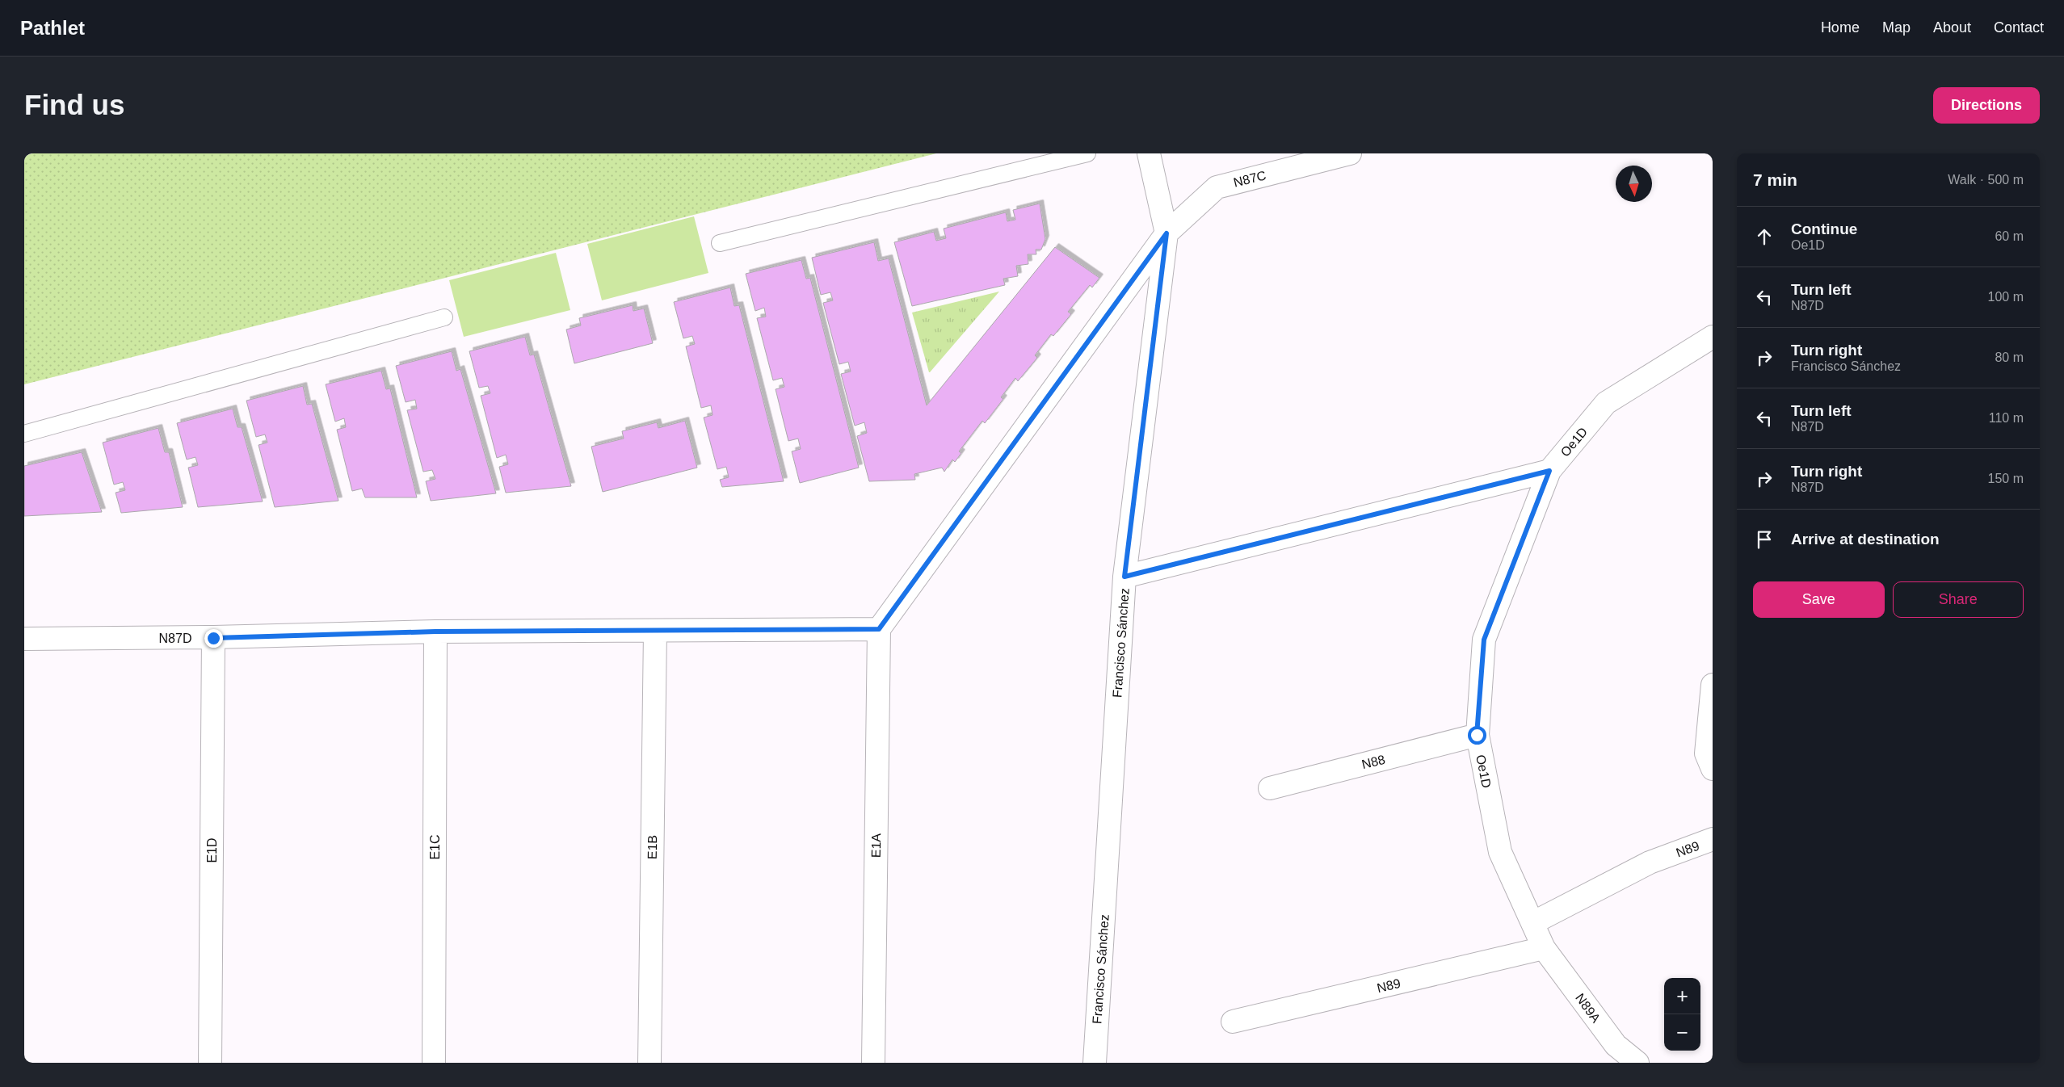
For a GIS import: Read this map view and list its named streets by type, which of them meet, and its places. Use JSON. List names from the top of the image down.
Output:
{
  "streets": {
    "street": [
      "N87C",
      "Oe1D",
      "N87D",
      "Francisco Sánchez",
      "N88",
      "E1A",
      "E1C",
      "E1B",
      "N89",
      "E1D",
      "N89A"
    ]
  },
  "crossings": [
    ["N87C", "Francisco Sánchez"],
    ["Oe1D", "N88"],
    ["Oe1D", "N89"],
    ["Oe1D", "N89A"],
    ["N87D", "E1A"],
    ["N87D", "E1C"],
    ["N87D", "E1B"],
    ["N87D", "E1D"],
    ["N89", "N89A"]
  ],
  "north": "bottom",
  "page": {
    "header": "Pathlet",
    "nav": [
      "Home",
      "Map",
      "About",
      "Contact"
    ],
    "buttons": [
      "Directions",
      ["Save", "Share"]
    ],
    "title": "Find us",
    "heading": ["7 min", "Walk · 500 m"],
    "list": [
      ["Continue", "Oe1D", "60 m"],
      ["Turn left", "N87D", "100 m"],
      ["Turn right", "Francisco Sánchez", "80 m"],
      ["Turn left", "N87D", "110 m"],
      ["Turn right", "N87D", "150 m"],
      "Arrive at destination"
    ],
    "map_buttons": ["+", "−"]
  }
}
